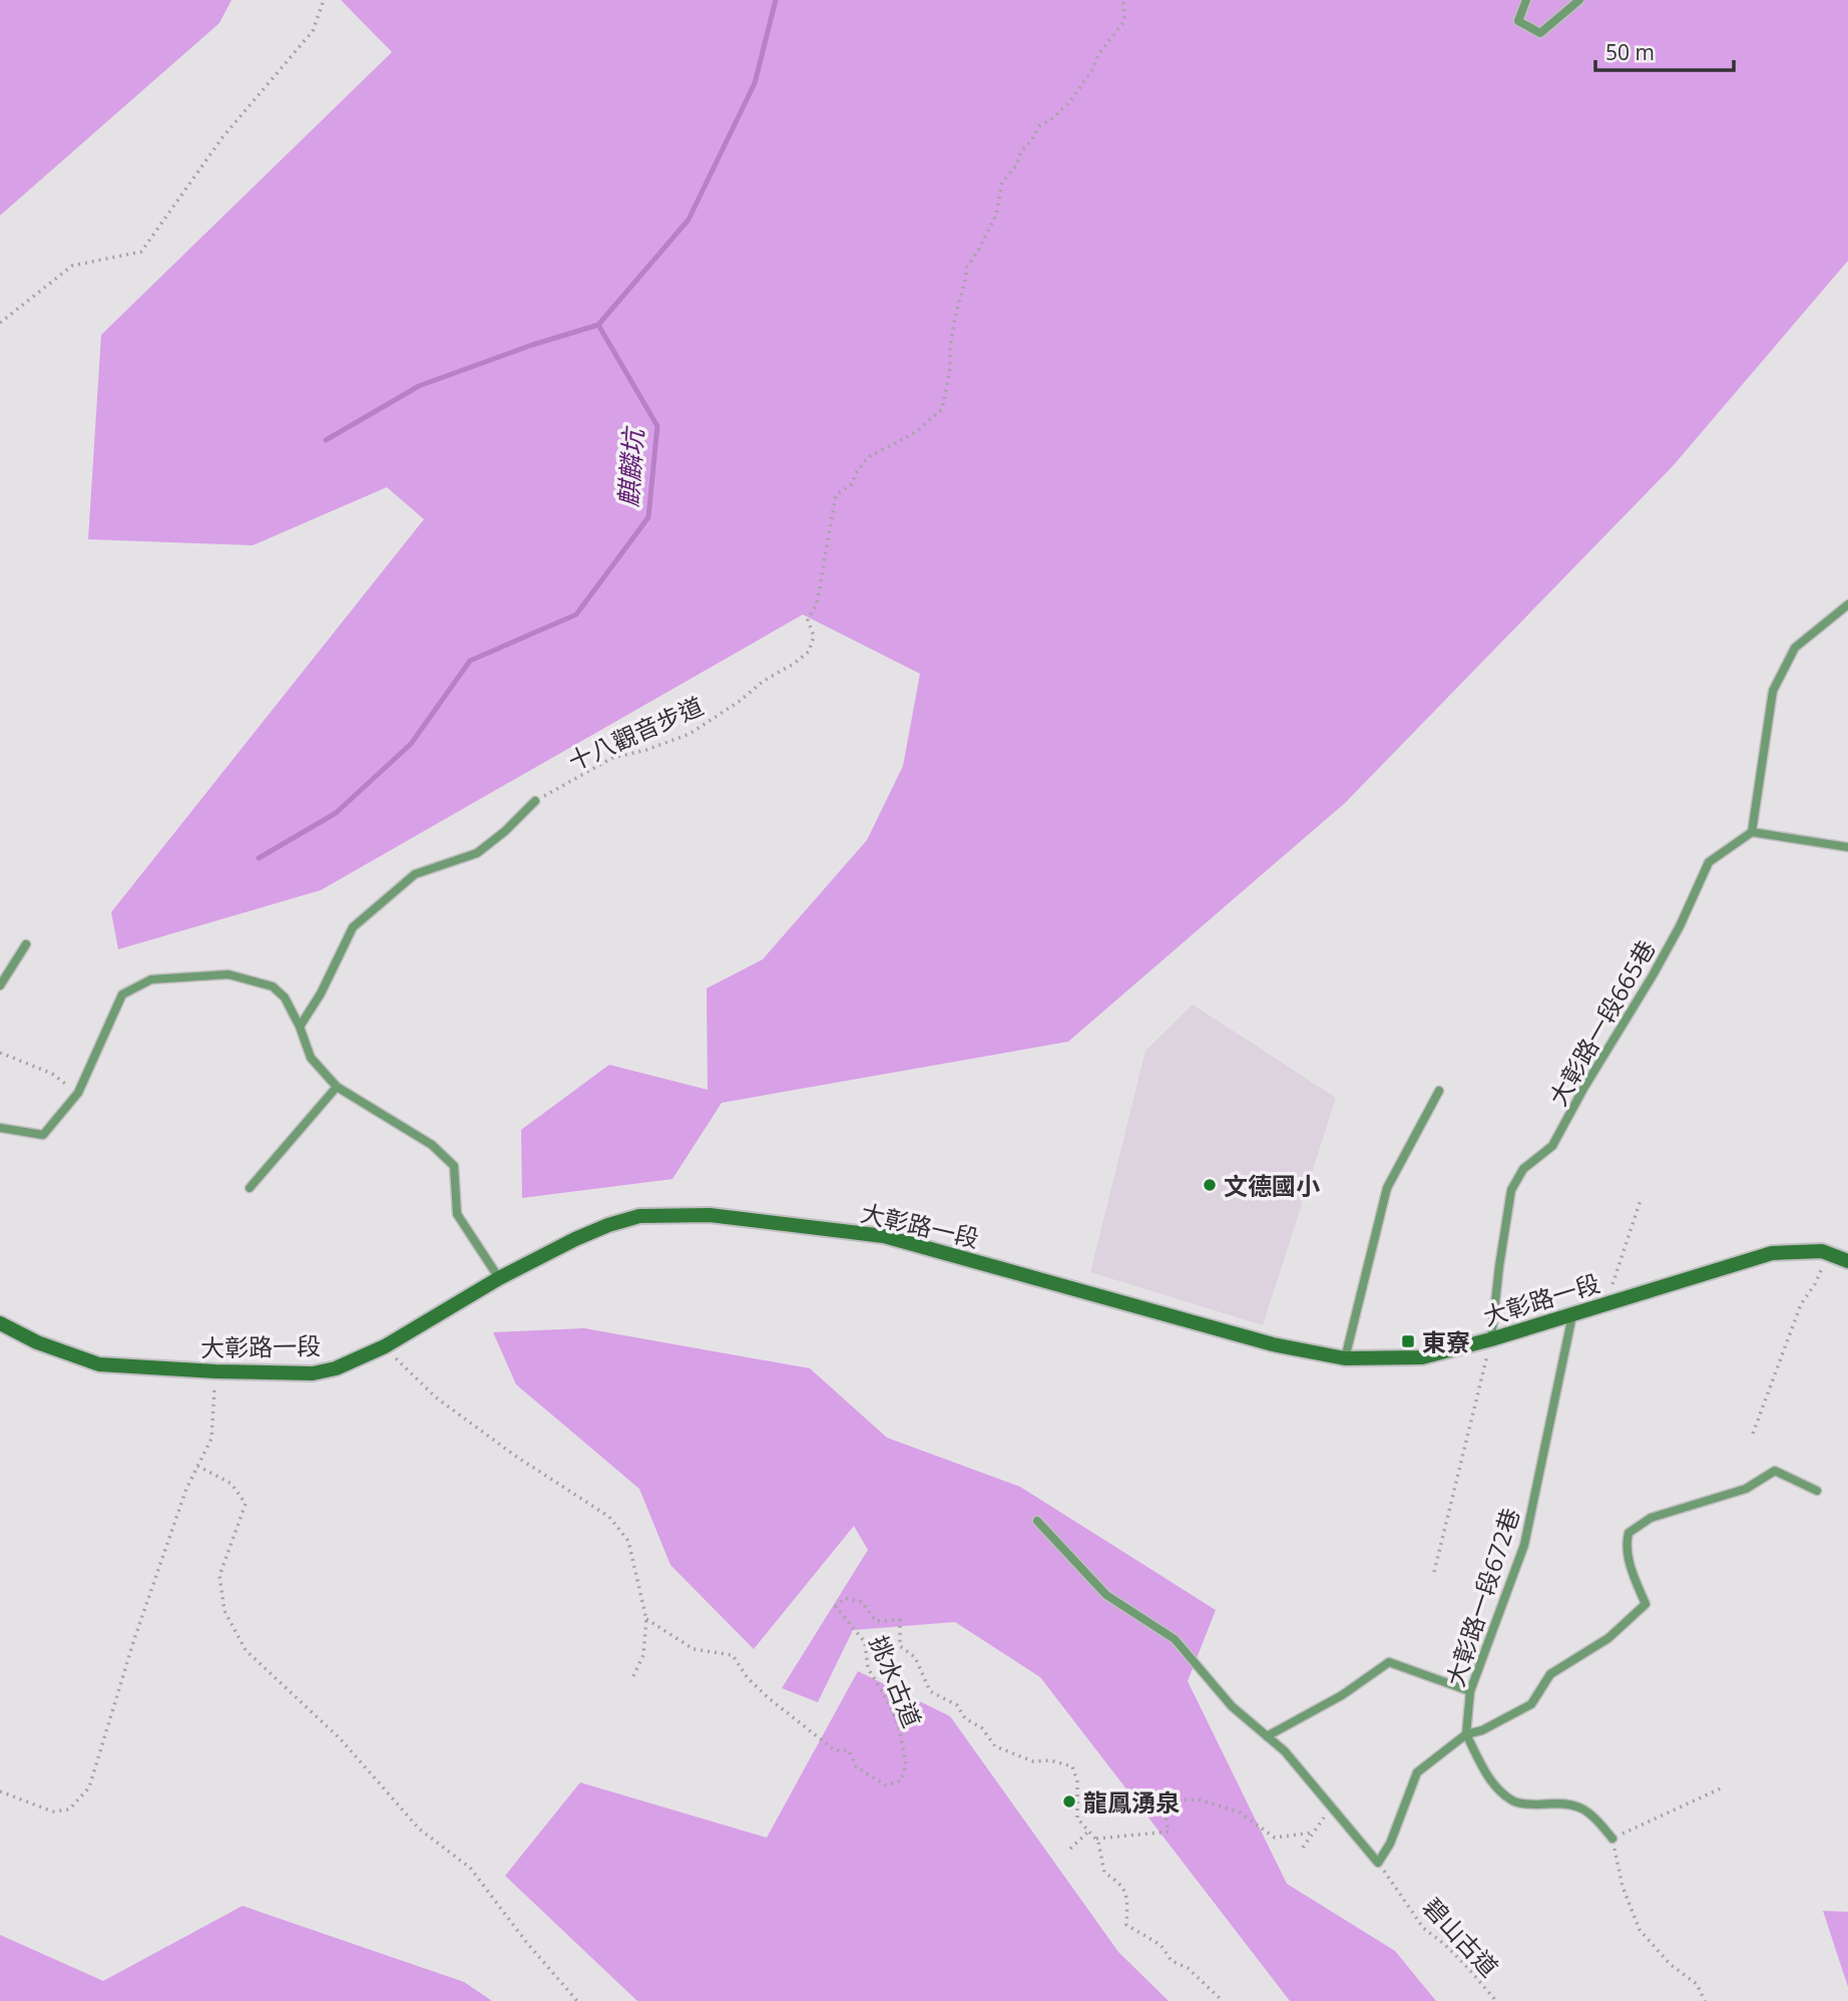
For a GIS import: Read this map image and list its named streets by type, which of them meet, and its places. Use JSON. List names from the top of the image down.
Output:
{
  "streets": {
    "main road": ["大彰路一段"],
    "lane": ["大彰路一段665巷", "大彰路一段672巷"],
    "path": ["十八觀音步道", "挑水古道", "碧山古道"]
  },
  "crossings": [
    ["大彰路一段665巷", "大彰路一段"],
    ["大彰路一段", "大彰路一段672巷"]
  ],
  "water": ["麒麟坑"],
  "places": {
    "other": ["文德國小", "龍鳳湧泉"],
    "transit": ["東寮"]
  },
  "scale_bar": "50 m"
}
